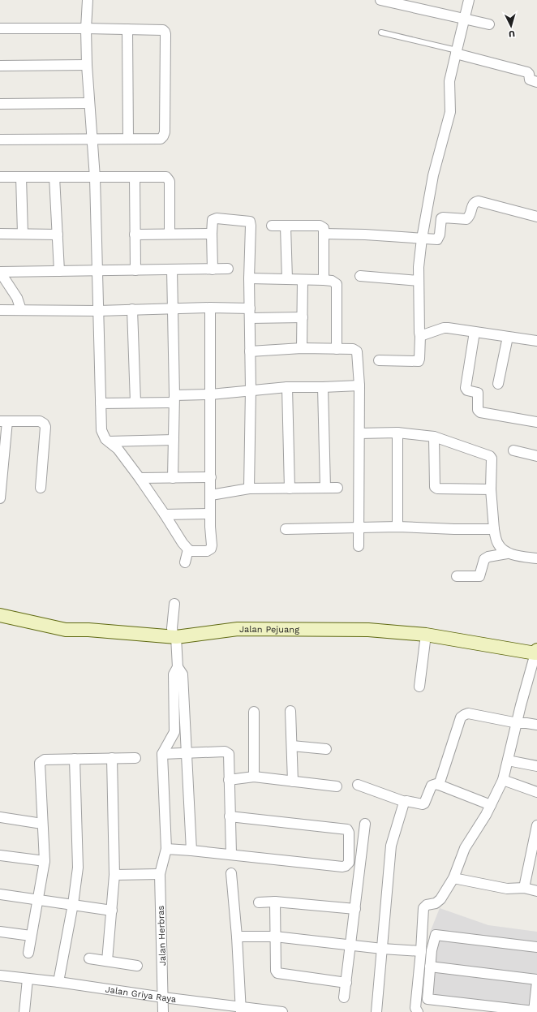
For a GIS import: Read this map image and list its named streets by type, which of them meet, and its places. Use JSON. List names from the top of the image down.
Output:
{
  "streets": {
    "street": ["Jalan Pejuang", "Jalan Herbras", "Jalan Griya Raya"]
  },
  "crossings": [
    ["Jalan Herbras", "Jalan Griya Raya"]
  ],
  "north": "bottom"
}
